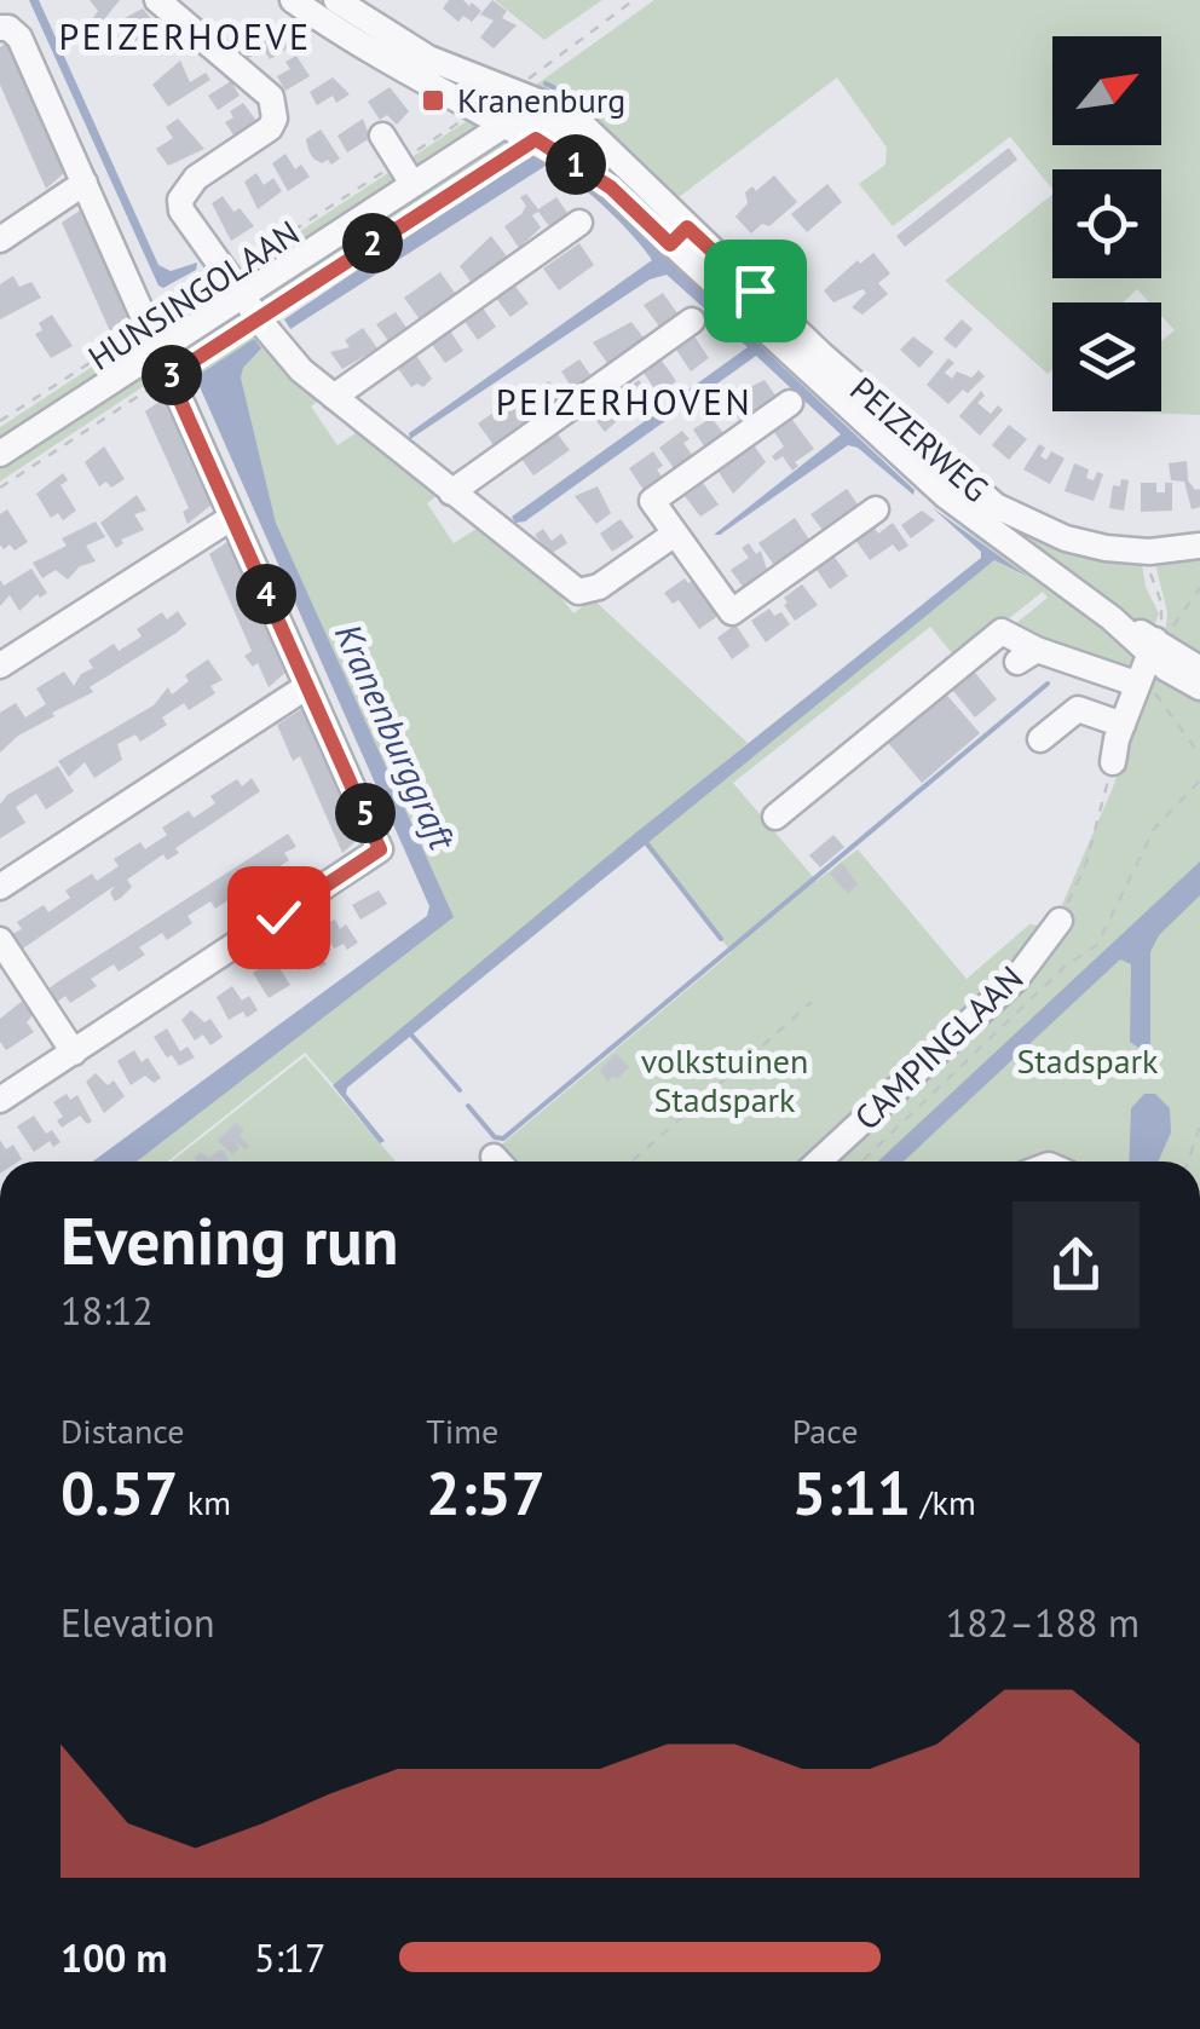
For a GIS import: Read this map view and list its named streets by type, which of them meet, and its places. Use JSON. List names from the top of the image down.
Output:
{
  "streets": {
    "street": ["HUNSINGOLAAN", "PEIZERWEG", "CAMPINGLAAN"]
  },
  "crossings": [
    ["HUNSINGOLAAN", "PEIZERWEG"]
  ],
  "districts": ["PEIZERHOEVE", "PEIZERHOVEN"],
  "water": ["Kranenburggraft"],
  "parks": ["volkstuinen Stadspark", "Stadspark"],
  "places": {
    "transit": ["Kranenburg"]
  },
  "north": "top right",
  "page": {
    "pins": [
      "1",
      "2",
      "3",
      "4",
      "5"
    ],
    "heading": ["Evening run", "18:12"],
    "stats": [
      ["Distance", "0.57 km"],
      ["Time", "2:57"],
      ["Pace", "5:11 /km"]
    ],
    "chart": ["Elevation", "182–188 m"],
    "list": [
      {
        "name": "100 m",
        "note": "5:17"
      }
    ]
  }
}
